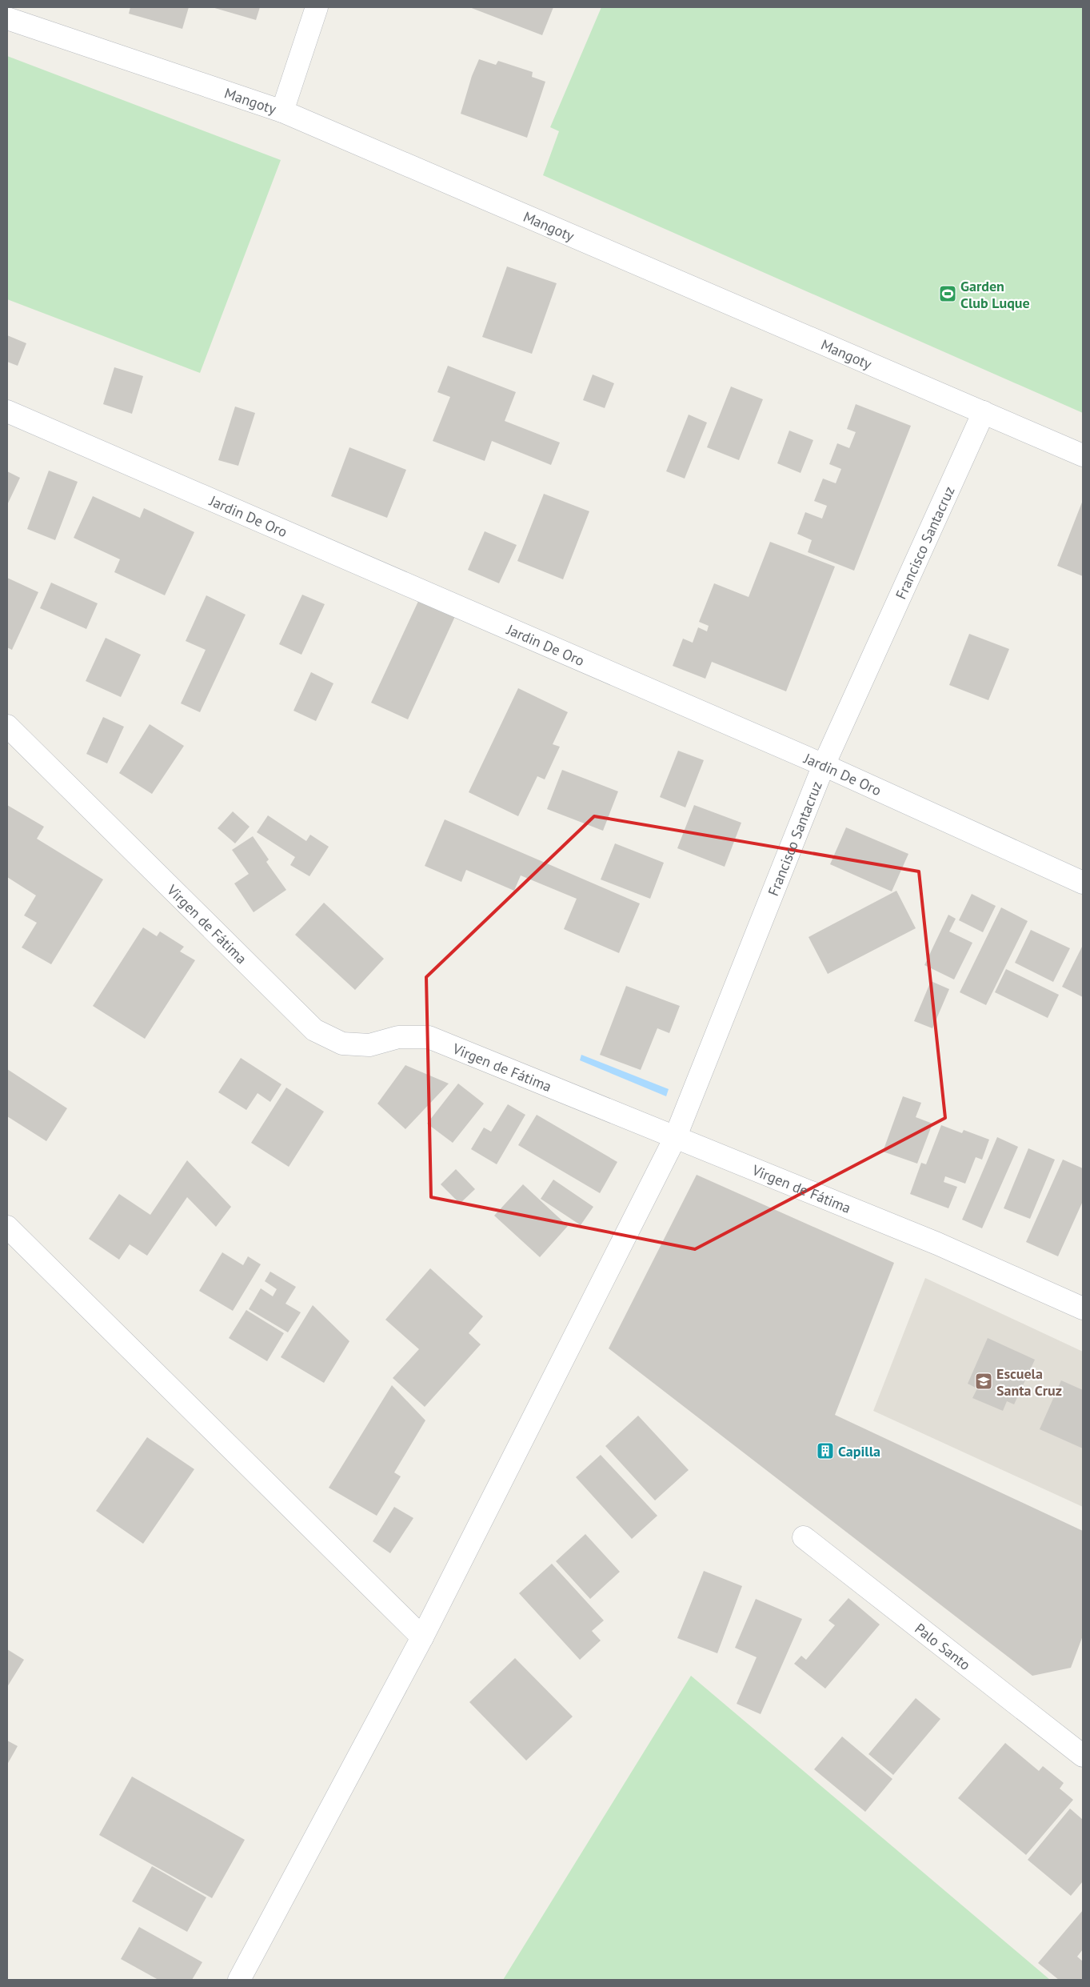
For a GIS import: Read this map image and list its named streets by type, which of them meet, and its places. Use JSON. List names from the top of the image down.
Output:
{
  "streets": {
    "street": [
      "Mangoty",
      "Jardin De Oro",
      "Francisco Santacruz",
      "Virgen de Fátima",
      "Palo Santo"
    ]
  },
  "crossings": [
    ["Mangoty", "Francisco Santacruz"],
    ["Jardin De Oro", "Francisco Santacruz"],
    ["Francisco Santacruz", "Virgen de Fátima"]
  ],
  "places": {
    "sports": ["Garden Club Luque"],
    "school or university": ["Escuela Santa Cruz"],
    "building": ["Capilla"]
  }
}
